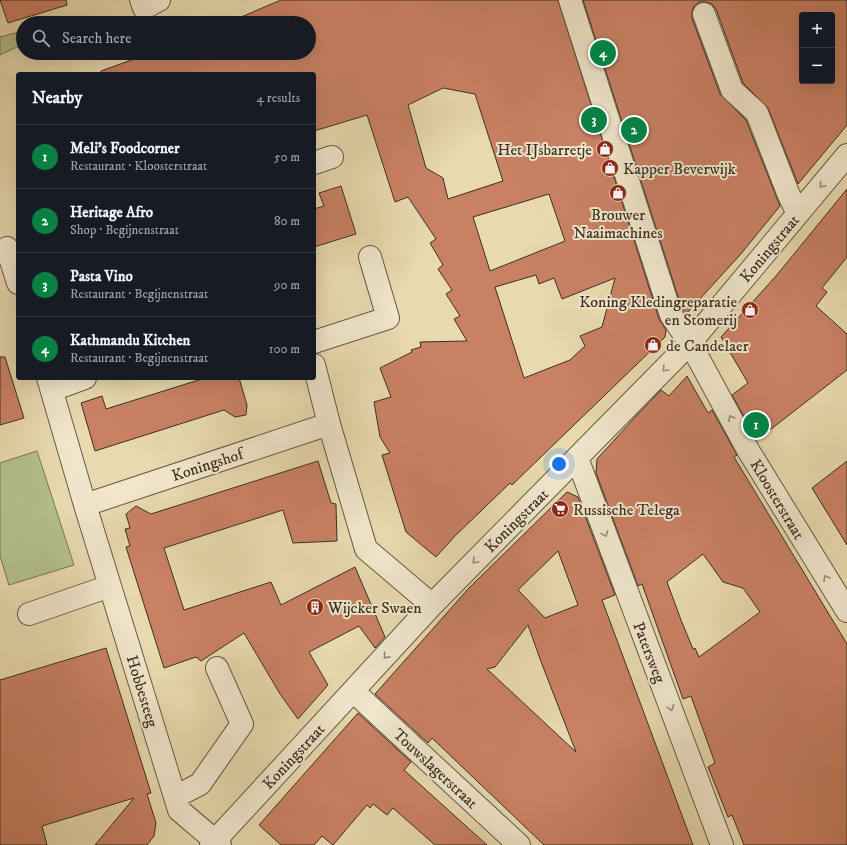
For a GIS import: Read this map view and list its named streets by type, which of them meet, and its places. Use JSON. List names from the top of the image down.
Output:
{
  "streets": {
    "street": [
      "Koningstraat",
      "Koningshof",
      "Kloosterstraat",
      "Patersweg",
      "Hobbesteeg",
      "Touwslagerstraat"
    ]
  },
  "crossings": [
    ["Koningstraat", "Kloosterstraat"],
    ["Koningstraat", "Patersweg"],
    ["Koningstraat", "Hobbesteeg"],
    ["Koningstraat", "Touwslagerstraat"],
    ["Koningshof", "Hobbesteeg"]
  ],
  "one_way": ["Koningstraat", "Kloosterstraat", "Patersweg"],
  "places": {
    "shop": [
      "Het IJsbarretje",
      "Kapper Beverwijk",
      "Brouwer Naaimachines",
      "Koning Kledingreparatie en Stomerij",
      "de Candelaer"
    ],
    "supermarket": ["Russische Telega"],
    "building": ["Wijcker Swaen"]
  },
  "page": {
    "map_buttons": ["+", "−"],
    "search": "Search here",
    "pins": [
      "4",
      "3",
      "2",
      "1"
    ],
    "heading": ["Nearby", "4 results"],
    "list": [
      {
        "mark": "1",
        "name": "Meli's Foodcorner",
        "note": "Restaurant · Kloosterstraat",
        "value": "50 m"
      },
      {
        "mark": "2",
        "name": "Heritage Afro",
        "note": "Shop · Begijnenstraat",
        "value": "80 m"
      },
      {
        "mark": "3",
        "name": "Pasta Vino",
        "note": "Restaurant · Begijnenstraat",
        "value": "90 m"
      },
      {
        "mark": "4",
        "name": "Kathmandu Kitchen",
        "note": "Restaurant · Begijnenstraat",
        "value": "100 m"
      }
    ]
  }
}
